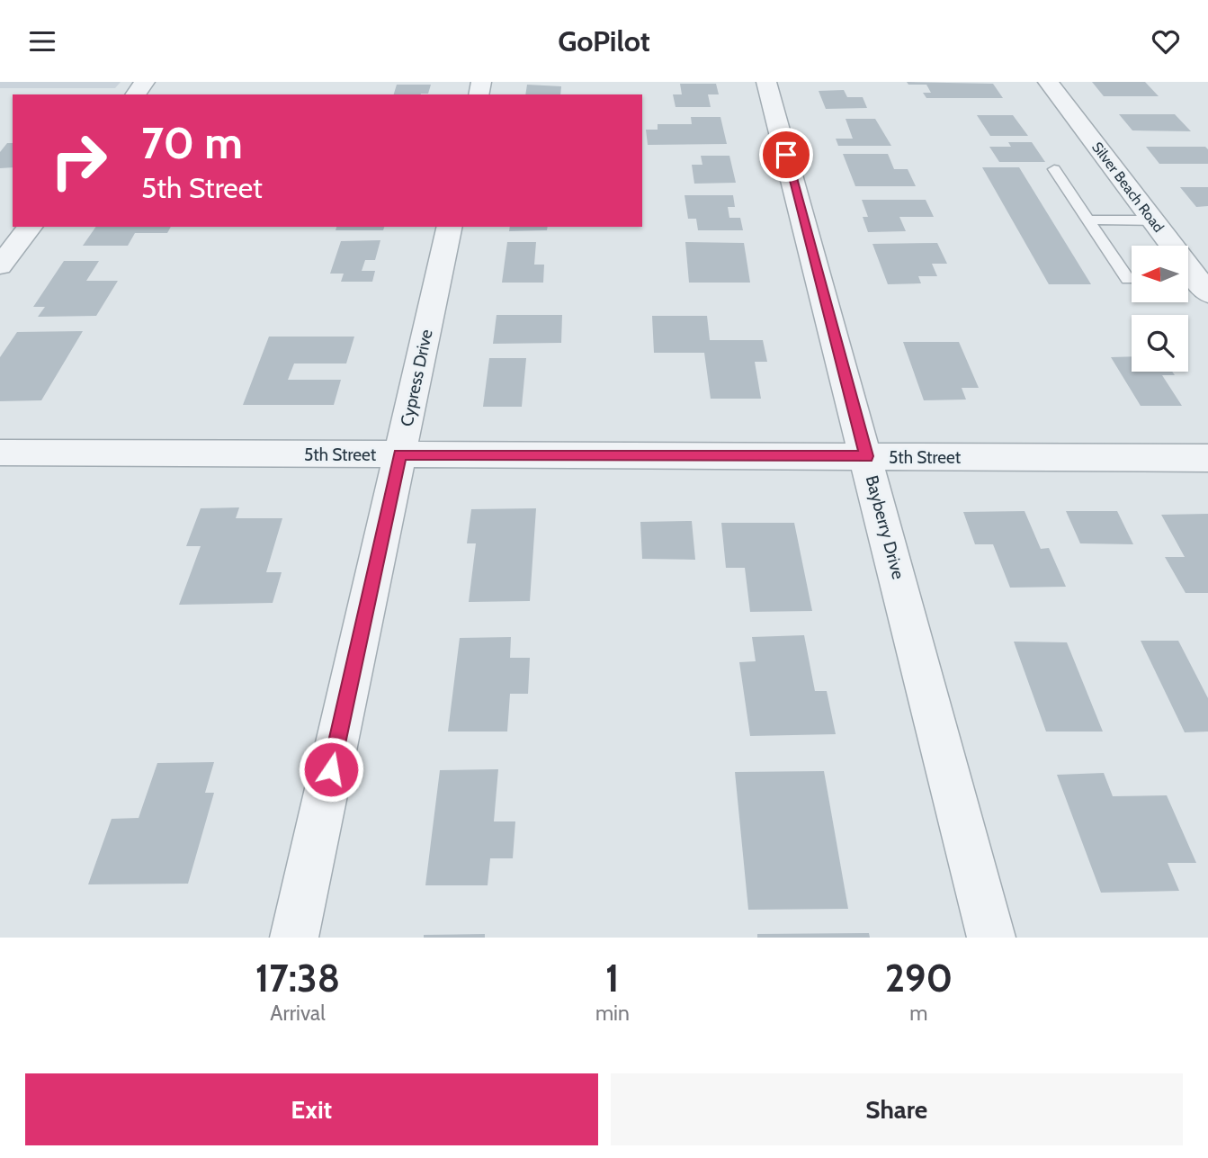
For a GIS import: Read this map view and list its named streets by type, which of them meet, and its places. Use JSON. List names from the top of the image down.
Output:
{
  "streets": {
    "street": [
      "Silver Beach Road",
      "Cypress Drive",
      "5th Street",
      "Bayberry Drive"
    ]
  },
  "crossings": [
    ["Cypress Drive", "5th Street"],
    ["5th Street", "Bayberry Drive"]
  ],
  "north": "left",
  "page": {
    "header": "GoPilot",
    "turn": ["70 m", "5th Street"],
    "eta": [
      "17:38",
      "Arrival",
      "1",
      "min",
      "290",
      "m"
    ],
    "buttons": ["Exit", "Share"]
  }
}
